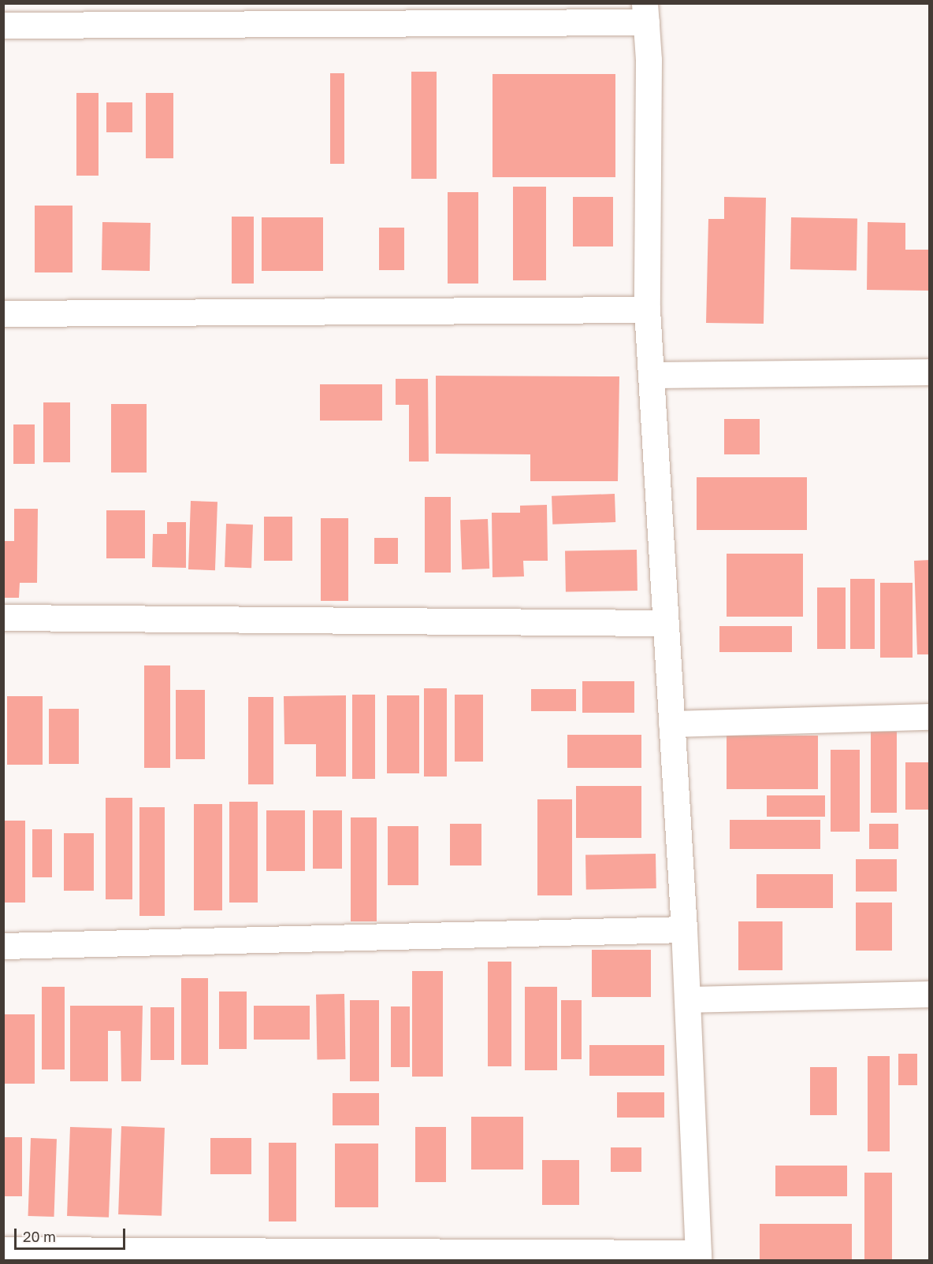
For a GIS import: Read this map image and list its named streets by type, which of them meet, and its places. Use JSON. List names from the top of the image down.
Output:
{
  "scale_bar": "20 m"
}
